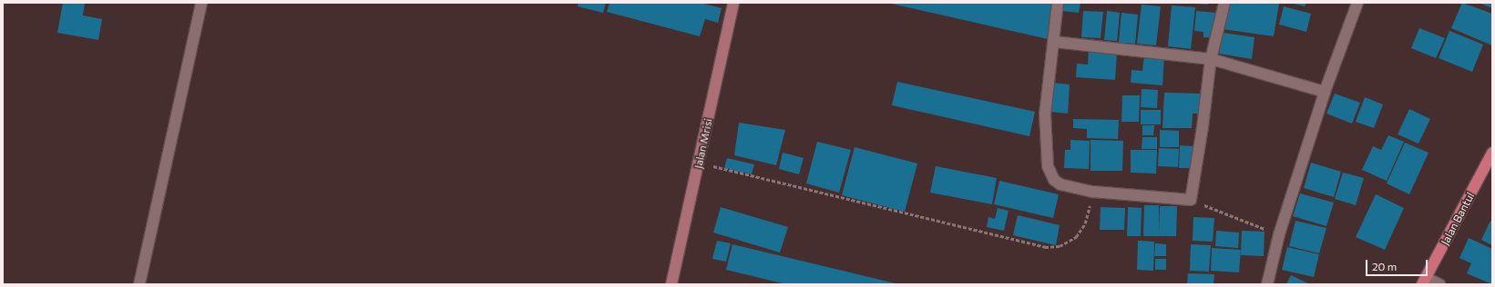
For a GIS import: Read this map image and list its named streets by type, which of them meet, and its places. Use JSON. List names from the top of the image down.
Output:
{
  "streets": {
    "main road": ["Jalan Bantul"],
    "street": ["Jalan Mrisi"]
  },
  "scale_bar": "20 m"
}
